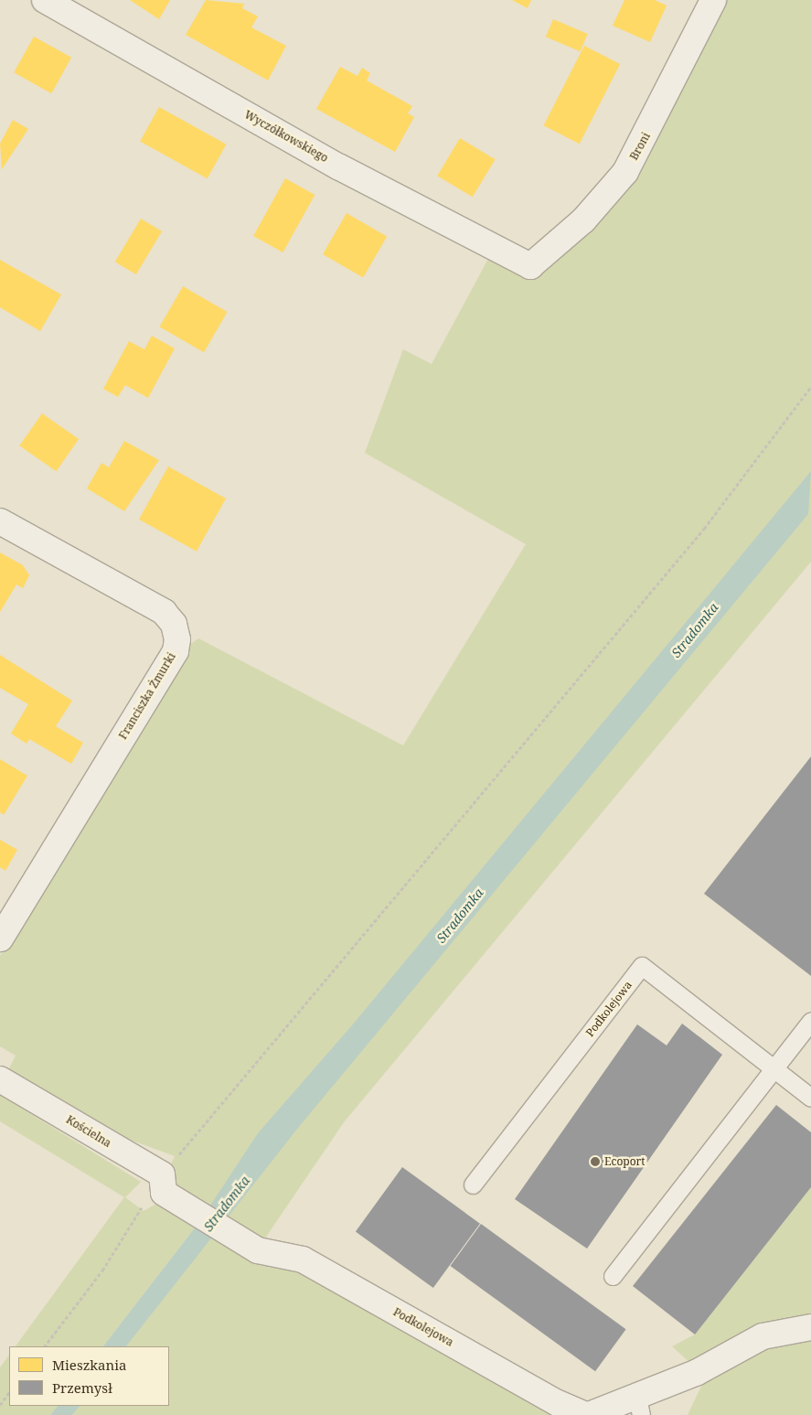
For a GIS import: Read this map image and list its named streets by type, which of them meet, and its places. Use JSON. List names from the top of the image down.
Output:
{
  "streets": {
    "street": [
      "Wyczółkowskiego",
      "Broni",
      "Franciszka Żmurki",
      "Podkolejowa",
      "Kościelna"
    ]
  },
  "crossings": [
    ["Wyczółkowskiego", "Broni"],
    ["Podkolejowa", "Kościelna"]
  ],
  "water": ["Stradomka"],
  "places": ["Ecoport"],
  "legend": ["Mieszkania", "Przemysł"]
}
